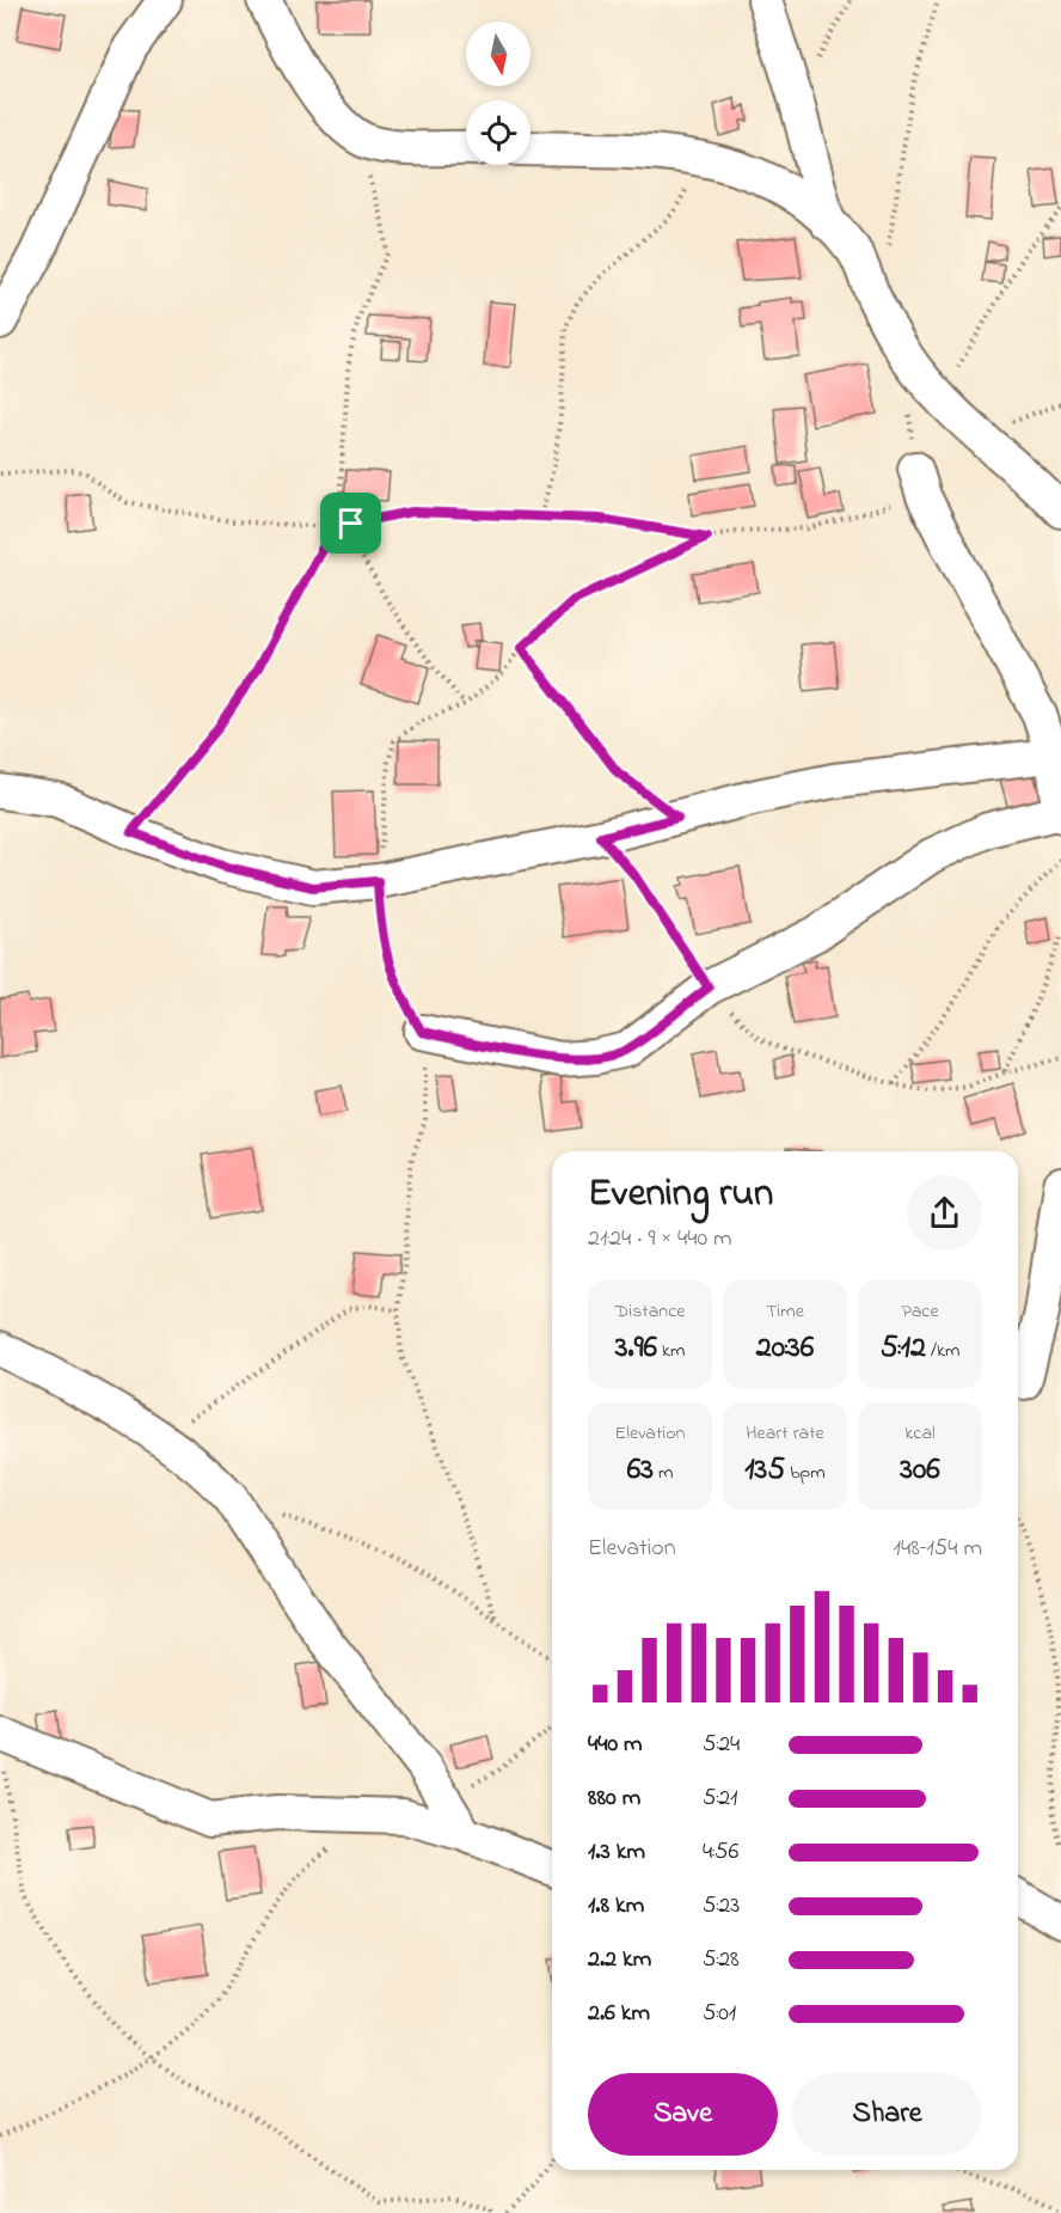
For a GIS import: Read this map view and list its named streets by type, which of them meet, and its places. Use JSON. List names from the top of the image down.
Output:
{
  "north": "bottom",
  "page": {
    "heading": ["Evening run", "21:24 · 9 × 440 m"],
    "stats": [
      ["Distance", "3.96 km"],
      ["Time", "20:36"],
      ["Pace", "5:12 /km"],
      ["Elevation", "63 m"],
      ["Heart rate", "135 bpm"],
      ["kcal", "306"]
    ],
    "chart": ["Elevation", "148–154 m"],
    "list": [
      {
        "name": "440 m",
        "note": "5:24"
      },
      {
        "name": "880 m",
        "note": "5:21"
      },
      {
        "name": "1.3 km",
        "note": "4:56"
      },
      {
        "name": "1.8 km",
        "note": "5:23"
      },
      {
        "name": "2.2 km",
        "note": "5:28"
      },
      {
        "name": "2.6 km",
        "note": "5:01"
      }
    ],
    "buttons": ["Save", "Share"]
  }
}
